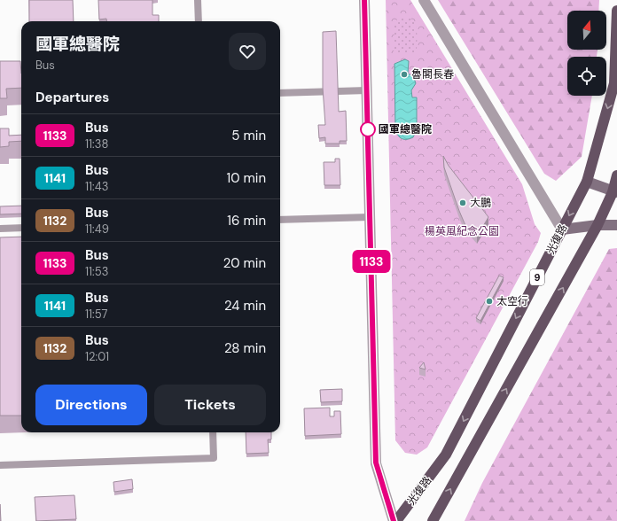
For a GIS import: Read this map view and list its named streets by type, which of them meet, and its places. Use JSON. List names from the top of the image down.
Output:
{
  "streets": {
    "main road": ["光復路", "9"]
  },
  "parks": ["楊英風紀念公園"],
  "places": [
    "魯閣長春",
    "國軍總醫院",
    "大鵬",
    "太空行"
  ],
  "lines": ["bus line 1133"],
  "north": "top",
  "page": {
    "on_map": "1133",
    "heading": [
      ["國軍總醫院", "Bus"],
      "Departures"
    ],
    "list": [
      {
        "mark": "1133",
        "name": "Bus",
        "note": "11:38",
        "value": "5 min"
      },
      {
        "mark": "1141",
        "name": "Bus",
        "note": "11:43",
        "value": "10 min"
      },
      {
        "mark": "1132",
        "name": "Bus",
        "note": "11:49",
        "value": "16 min"
      },
      {
        "mark": "1133",
        "name": "Bus",
        "note": "11:53",
        "value": "20 min"
      },
      {
        "mark": "1141",
        "name": "Bus",
        "note": "11:57",
        "value": "24 min"
      },
      {
        "mark": "1132",
        "name": "Bus",
        "note": "12:01",
        "value": "28 min"
      }
    ],
    "buttons": ["Directions", "Tickets"]
  }
}
